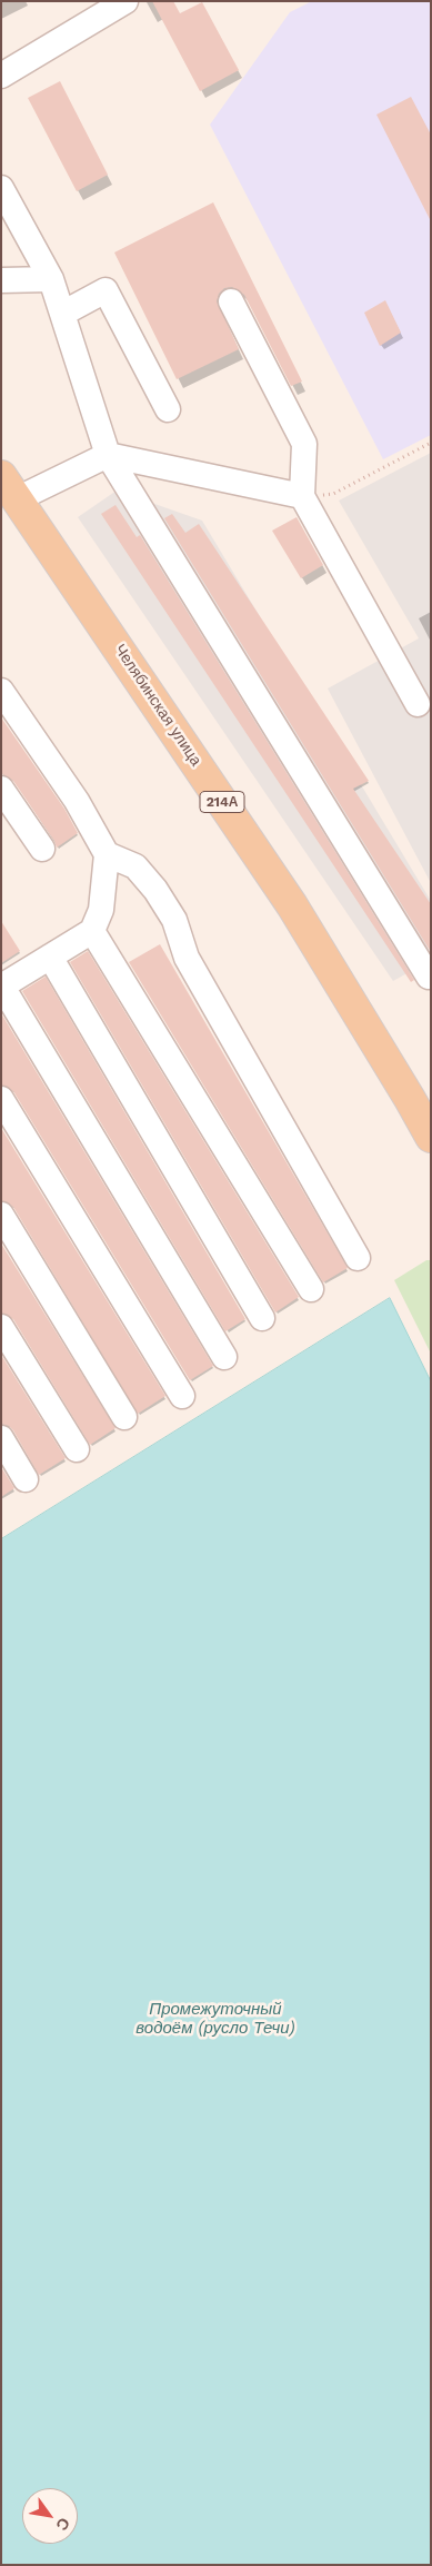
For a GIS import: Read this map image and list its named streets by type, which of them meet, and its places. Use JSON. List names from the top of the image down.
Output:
{
  "streets": {
    "main road": ["Челябинская улица", "214А"]
  },
  "water": ["Промежуточный водоём (русло Течи)"],
  "north": "bottom right"
}
